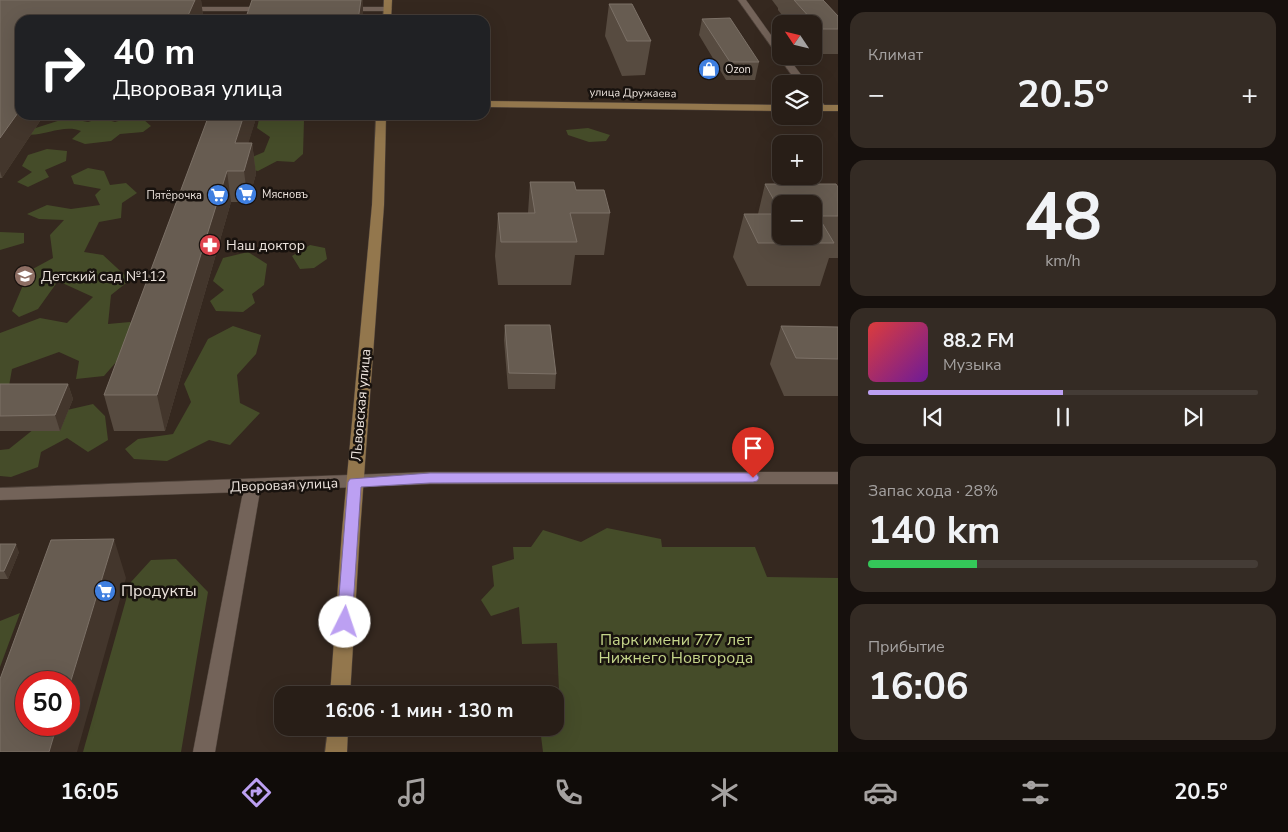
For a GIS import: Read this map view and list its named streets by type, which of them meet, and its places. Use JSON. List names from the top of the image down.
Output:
{
  "streets": {
    "main road": ["улица Дружаева", "Львовская улица"],
    "street": ["Дворовая улица"]
  },
  "crossings": [
    ["Львовская улица", "Дворовая улица"]
  ],
  "parks": ["Парк имени 777 лет Нижнего Новгорода"],
  "places": {
    "shop": ["Ozon"],
    "supermarket": ["Мясновъ", "Пятёрочка", "Продукты"],
    "pharmacy": ["Наш доктор"],
    "school or university": ["Детский сад №112"]
  },
  "north": "top left",
  "page": {
    "tile": [
      "Климат",
      ["48", "km/h"],
      ["Запас хода · 28%", "140 km"],
      ["Прибытие", "16:06"]
    ],
    "map_buttons": ["+", "−"],
    "turn": ["40 m", "Дворовая улица"],
    "heat": ["−", "20.5°", "+"],
    "song": ["88.2 FM", "Музыка"],
    "limit": "50",
    "trip": "16:06 · 1 мин · 130 m",
    "tabs": ["16:05", "20.5°"]
  }
}
